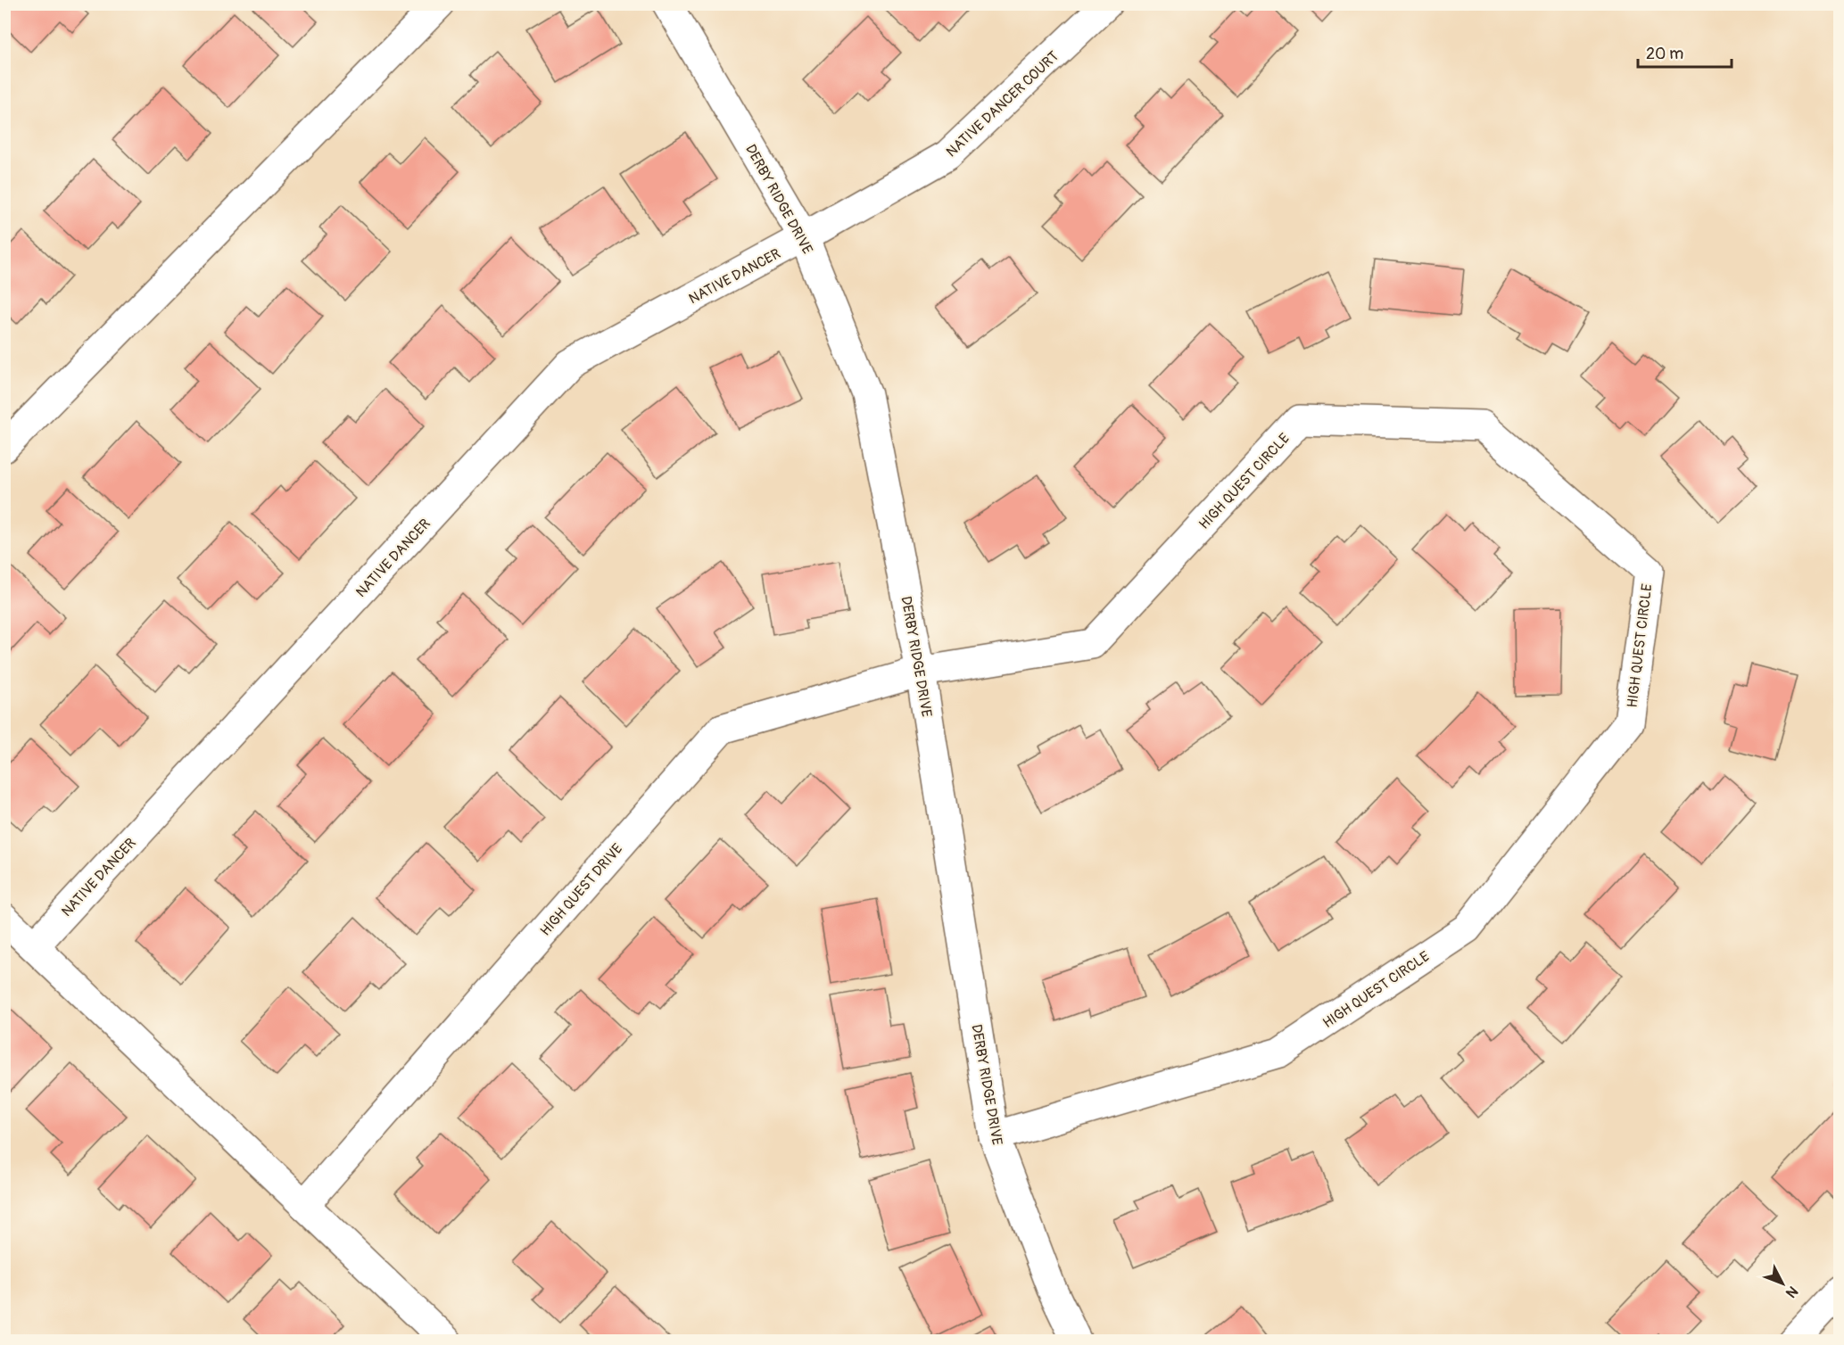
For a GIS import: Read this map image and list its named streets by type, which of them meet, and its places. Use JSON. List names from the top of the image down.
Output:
{
  "streets": {
    "street": [
      "NATIVE DANCER COURT",
      "DERBY RIDGE DRIVE",
      "NATIVE DANCER",
      "HIGH QUEST CIRCLE",
      "HIGH QUEST DRIVE"
    ]
  },
  "crossings": [
    ["NATIVE DANCER COURT", "DERBY RIDGE DRIVE"],
    ["NATIVE DANCER COURT", "NATIVE DANCER"],
    ["DERBY RIDGE DRIVE", "NATIVE DANCER"],
    ["DERBY RIDGE DRIVE", "HIGH QUEST CIRCLE"],
    ["DERBY RIDGE DRIVE", "HIGH QUEST DRIVE"],
    ["HIGH QUEST CIRCLE", "HIGH QUEST DRIVE"]
  ],
  "scale_bar": "20 m",
  "north": "bottom right"
}
